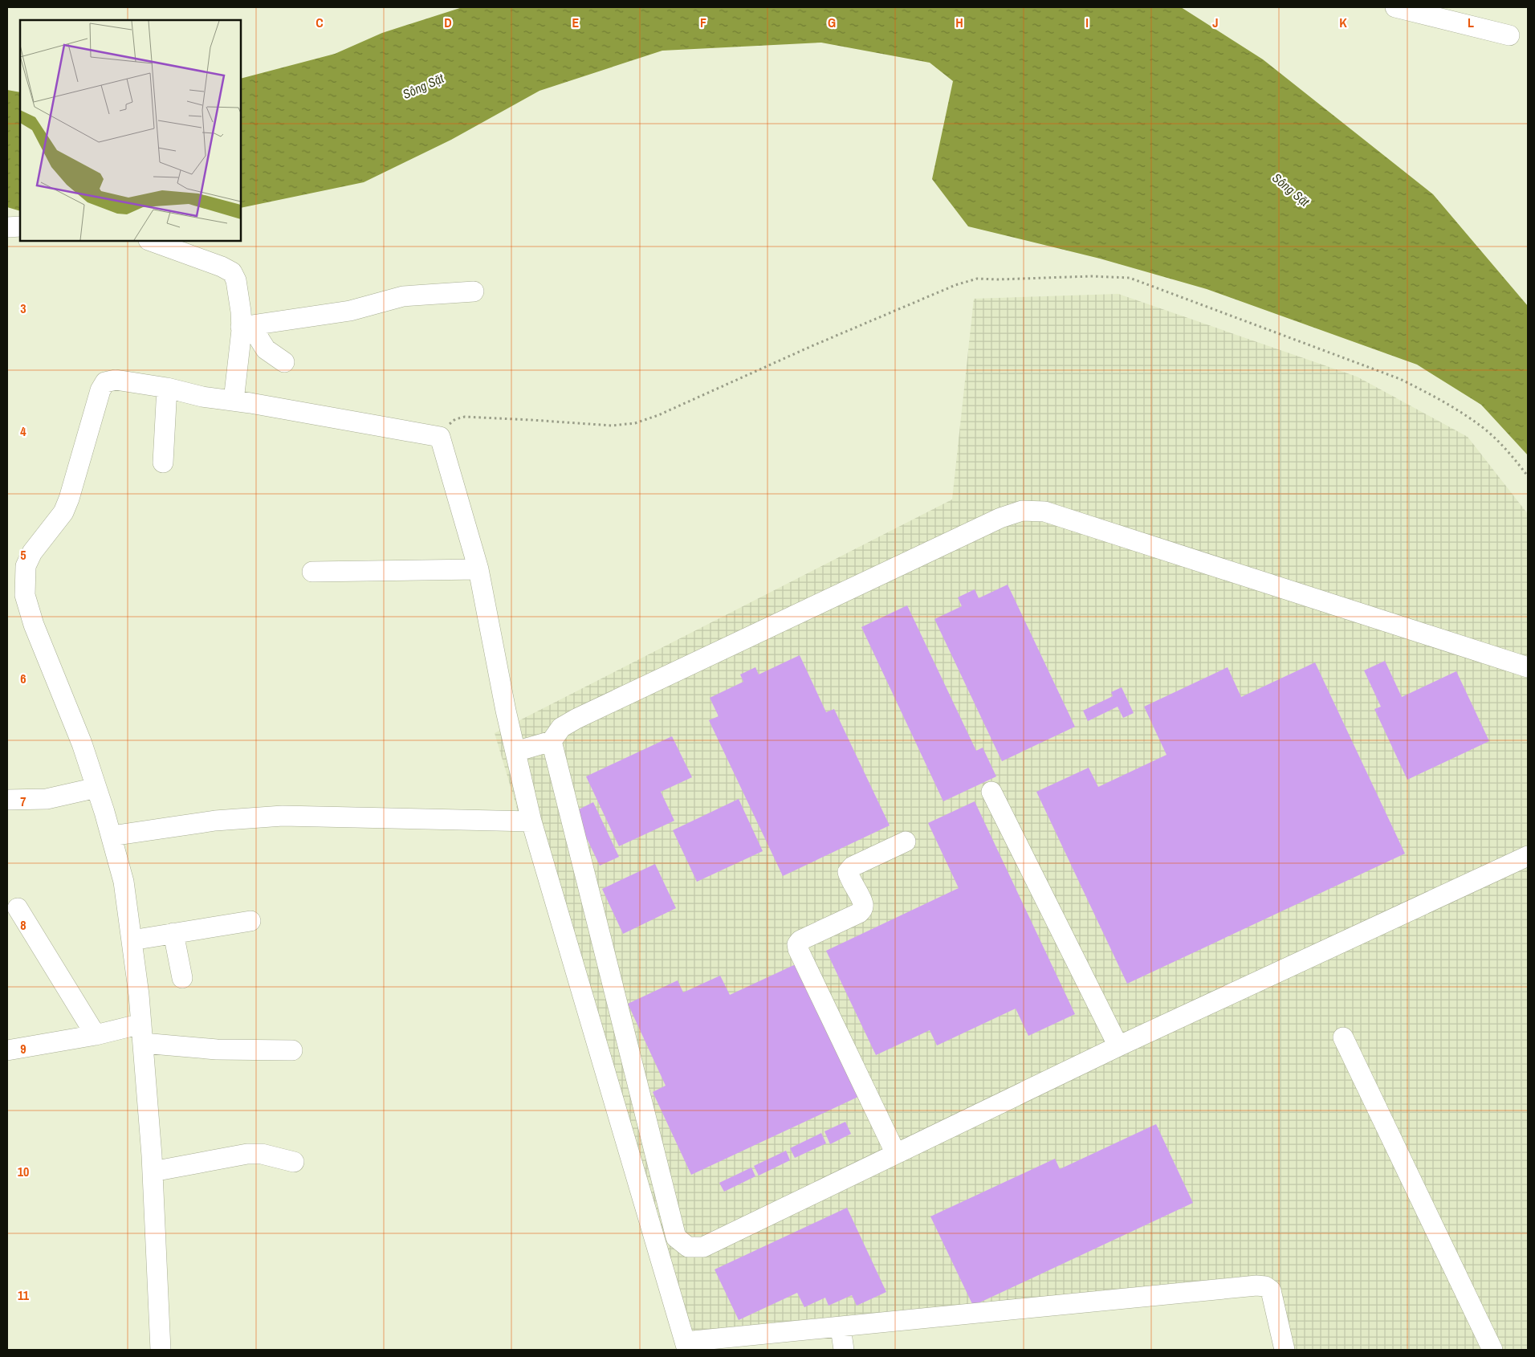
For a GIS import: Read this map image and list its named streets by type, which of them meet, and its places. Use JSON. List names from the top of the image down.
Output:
{
  "water": ["Sông Sặt"],
  "grid": {
    "columns": [
      "C",
      "D",
      "E",
      "F",
      "G",
      "H",
      "I",
      "J",
      "K",
      "L"
    ],
    "rows": [
      "3",
      "4",
      "5",
      "6",
      "7",
      "8",
      "9",
      "10",
      "11"
    ]
  }
}
